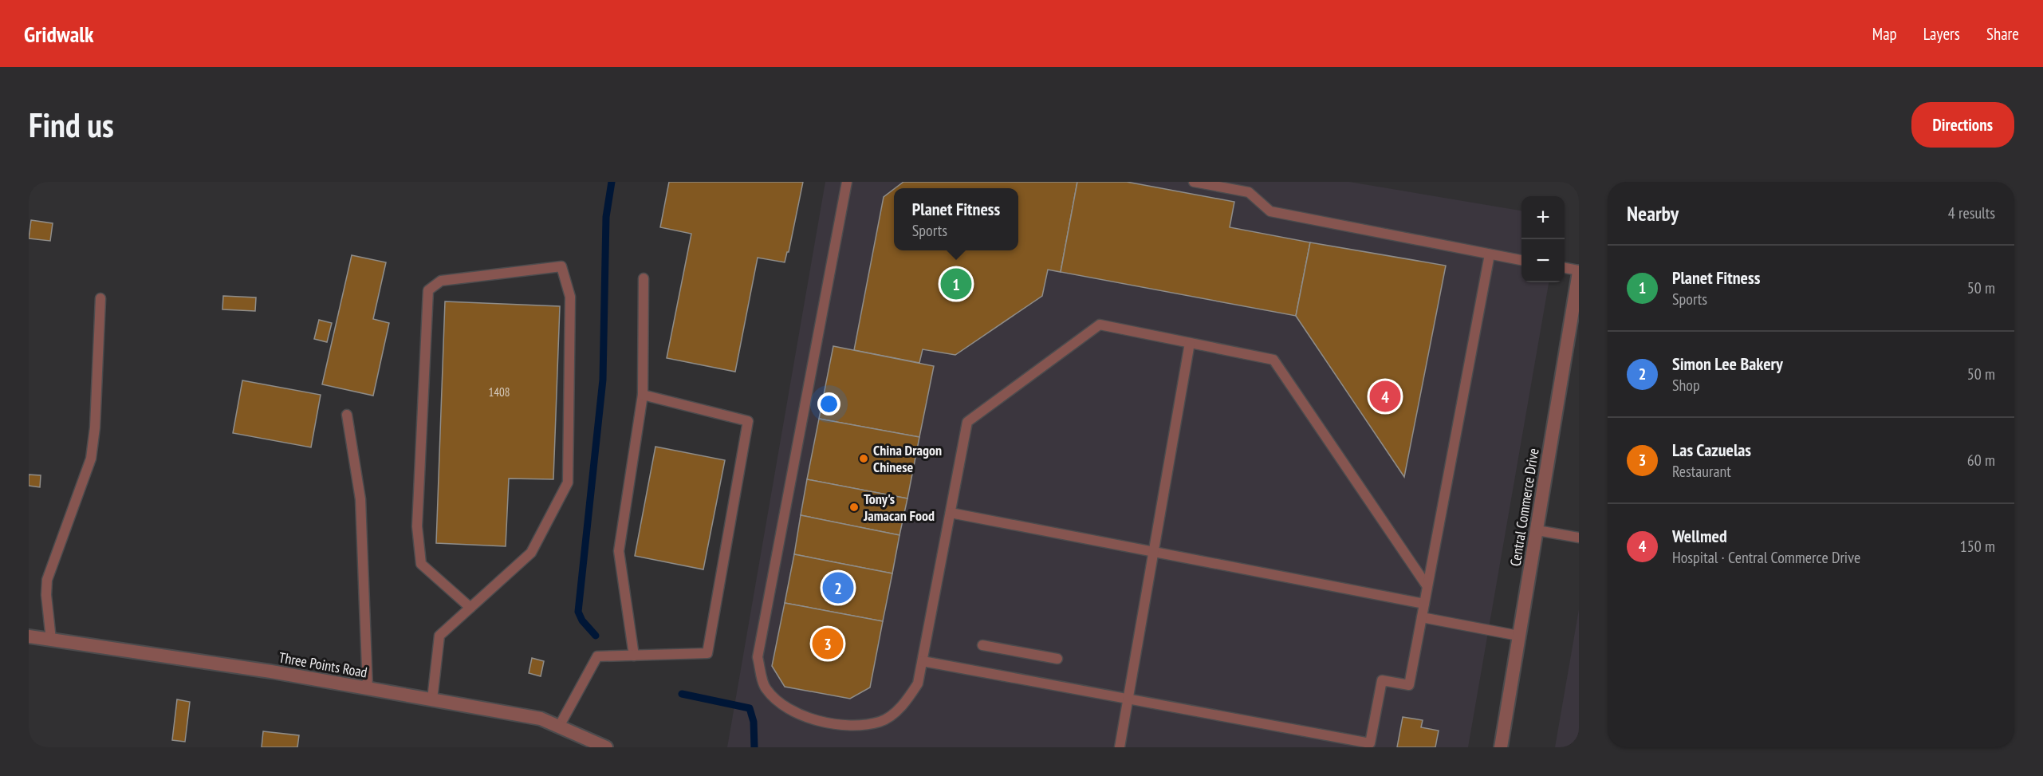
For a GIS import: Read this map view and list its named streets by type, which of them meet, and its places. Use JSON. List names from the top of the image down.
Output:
{
  "streets": {
    "street": ["Central Commerce Drive", "Three Points Road"]
  },
  "places": ["China Dragon Chinese", "Tony's Jamacan Food"],
  "house_numbers": ["1408"],
  "page": {
    "header": "Gridwalk",
    "nav": ["Map", "Layers", "Share"],
    "buttons": "Directions",
    "title": "Find us",
    "heading": ["Nearby", "4 results"],
    "popup": ["Planet Fitness", "Sports"],
    "map_buttons": ["+", "−"],
    "list": [
      {
        "mark": "1",
        "name": "Planet Fitness",
        "note": "Sports",
        "value": "50 m"
      },
      {
        "mark": "2",
        "name": "Simon Lee Bakery",
        "note": "Shop",
        "value": "50 m"
      },
      {
        "mark": "3",
        "name": "Las Cazuelas",
        "note": "Restaurant",
        "value": "60 m"
      },
      {
        "mark": "4",
        "name": "Wellmed",
        "note": "Hospital · Central Commerce Drive",
        "value": "150 m"
      }
    ],
    "pins": [
      "1",
      "4",
      "2",
      "3"
    ]
  }
}
